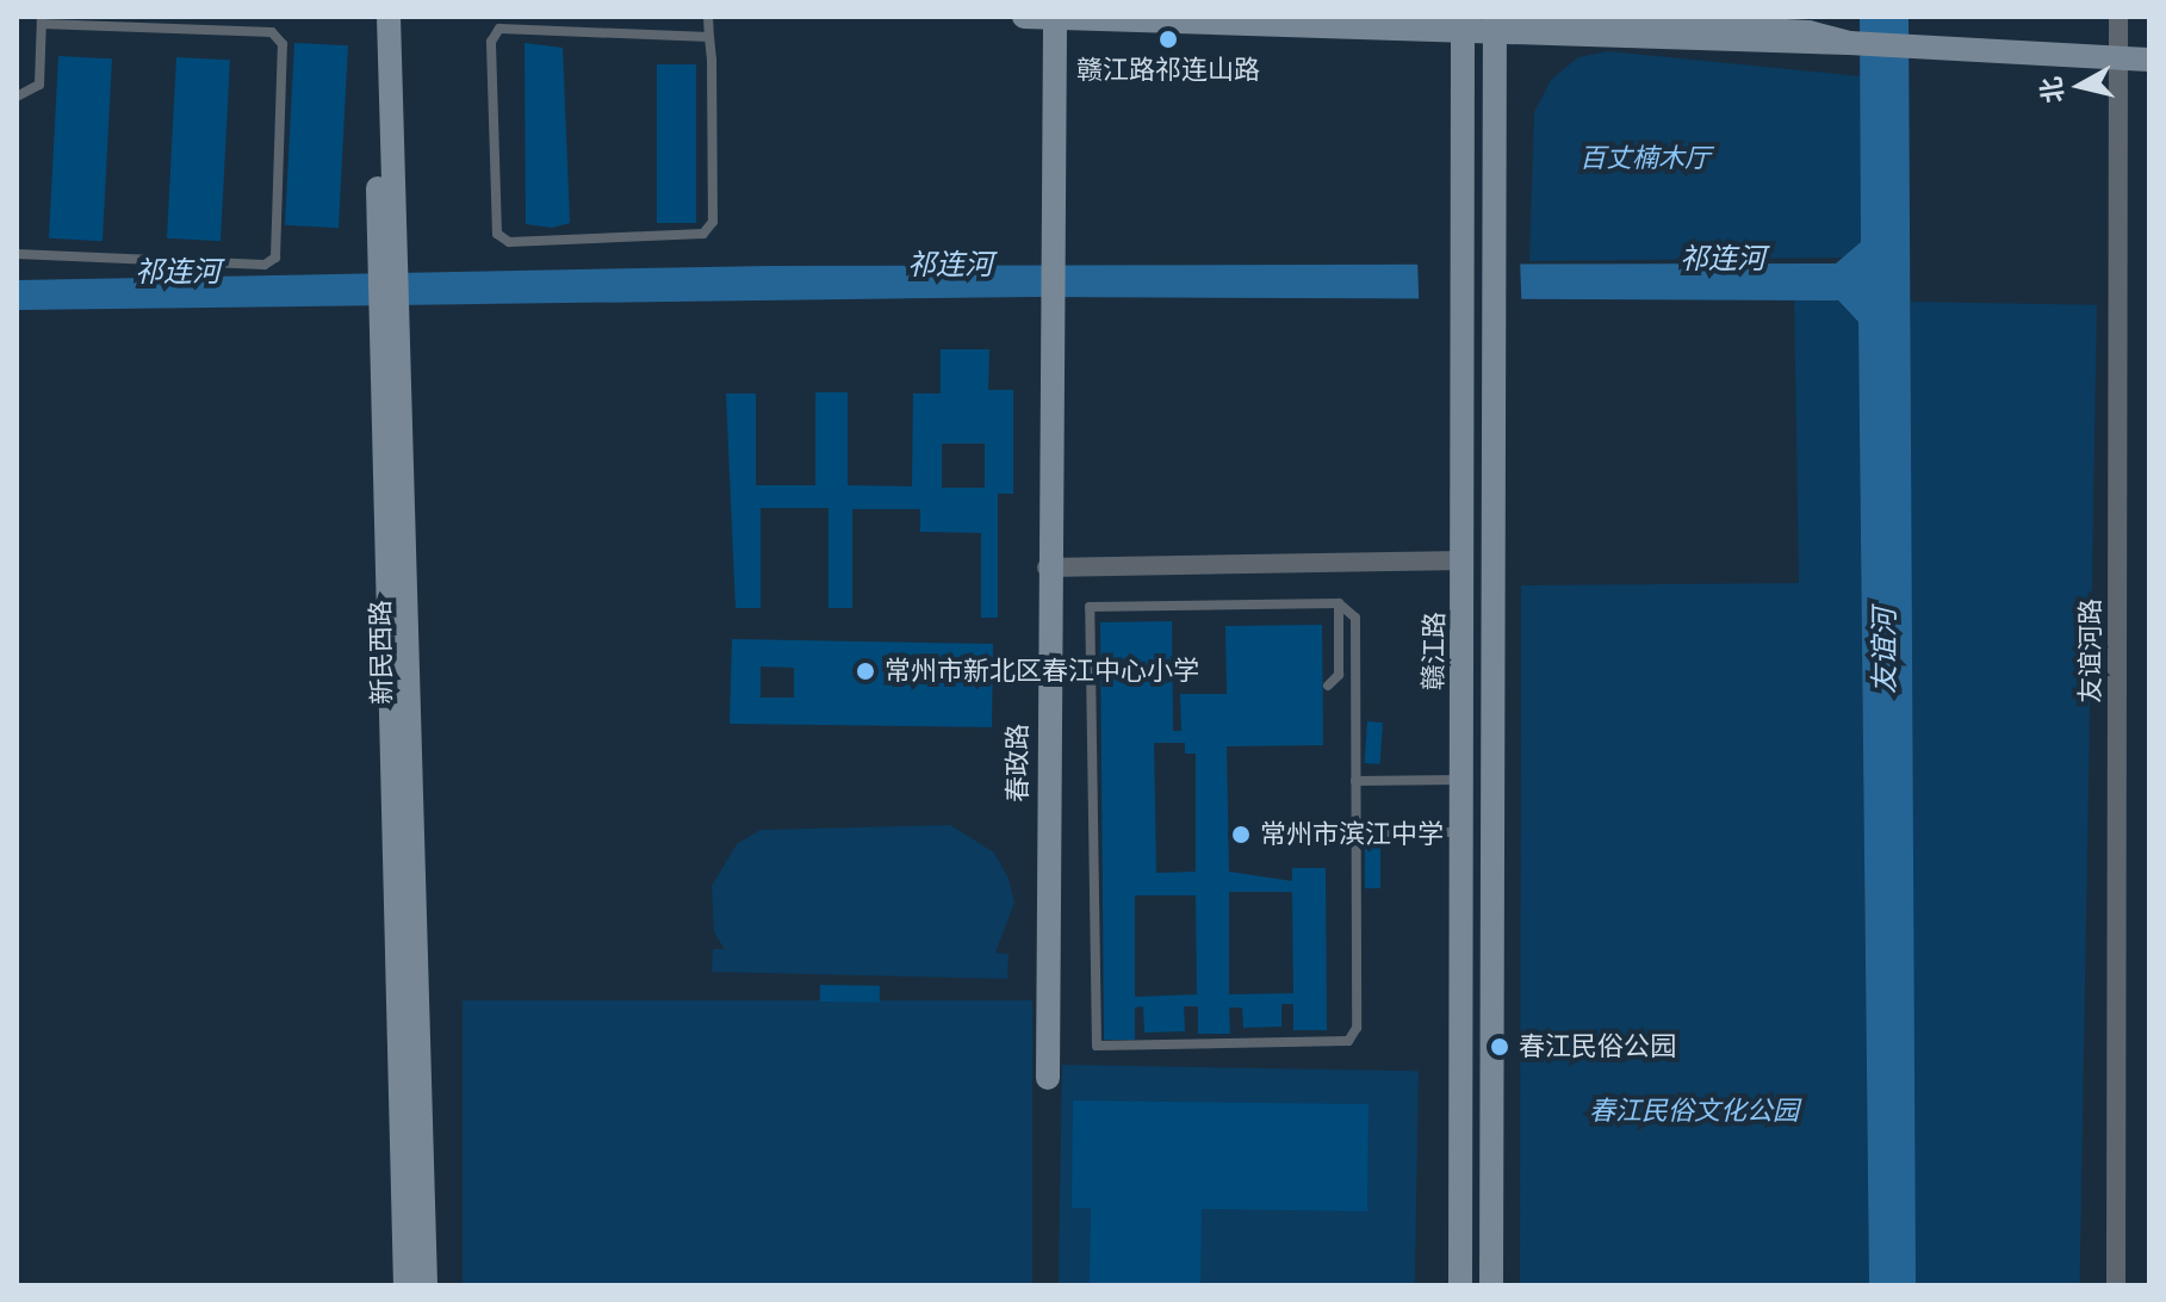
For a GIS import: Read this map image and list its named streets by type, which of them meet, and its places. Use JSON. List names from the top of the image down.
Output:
{
  "streets": {
    "street": [
      "赣江路",
      "友谊河路",
      "新民西路",
      "春政路"
    ]
  },
  "water": ["祁连河", "友谊河"],
  "parks": ["百丈楠木厅", "春江民俗文化公园"],
  "places": [
    "赣江路祁连山路",
    "常州市新北区春江中心小学",
    "常州市滨江中学",
    "春江民俗公园"
  ],
  "north": "left"
}
